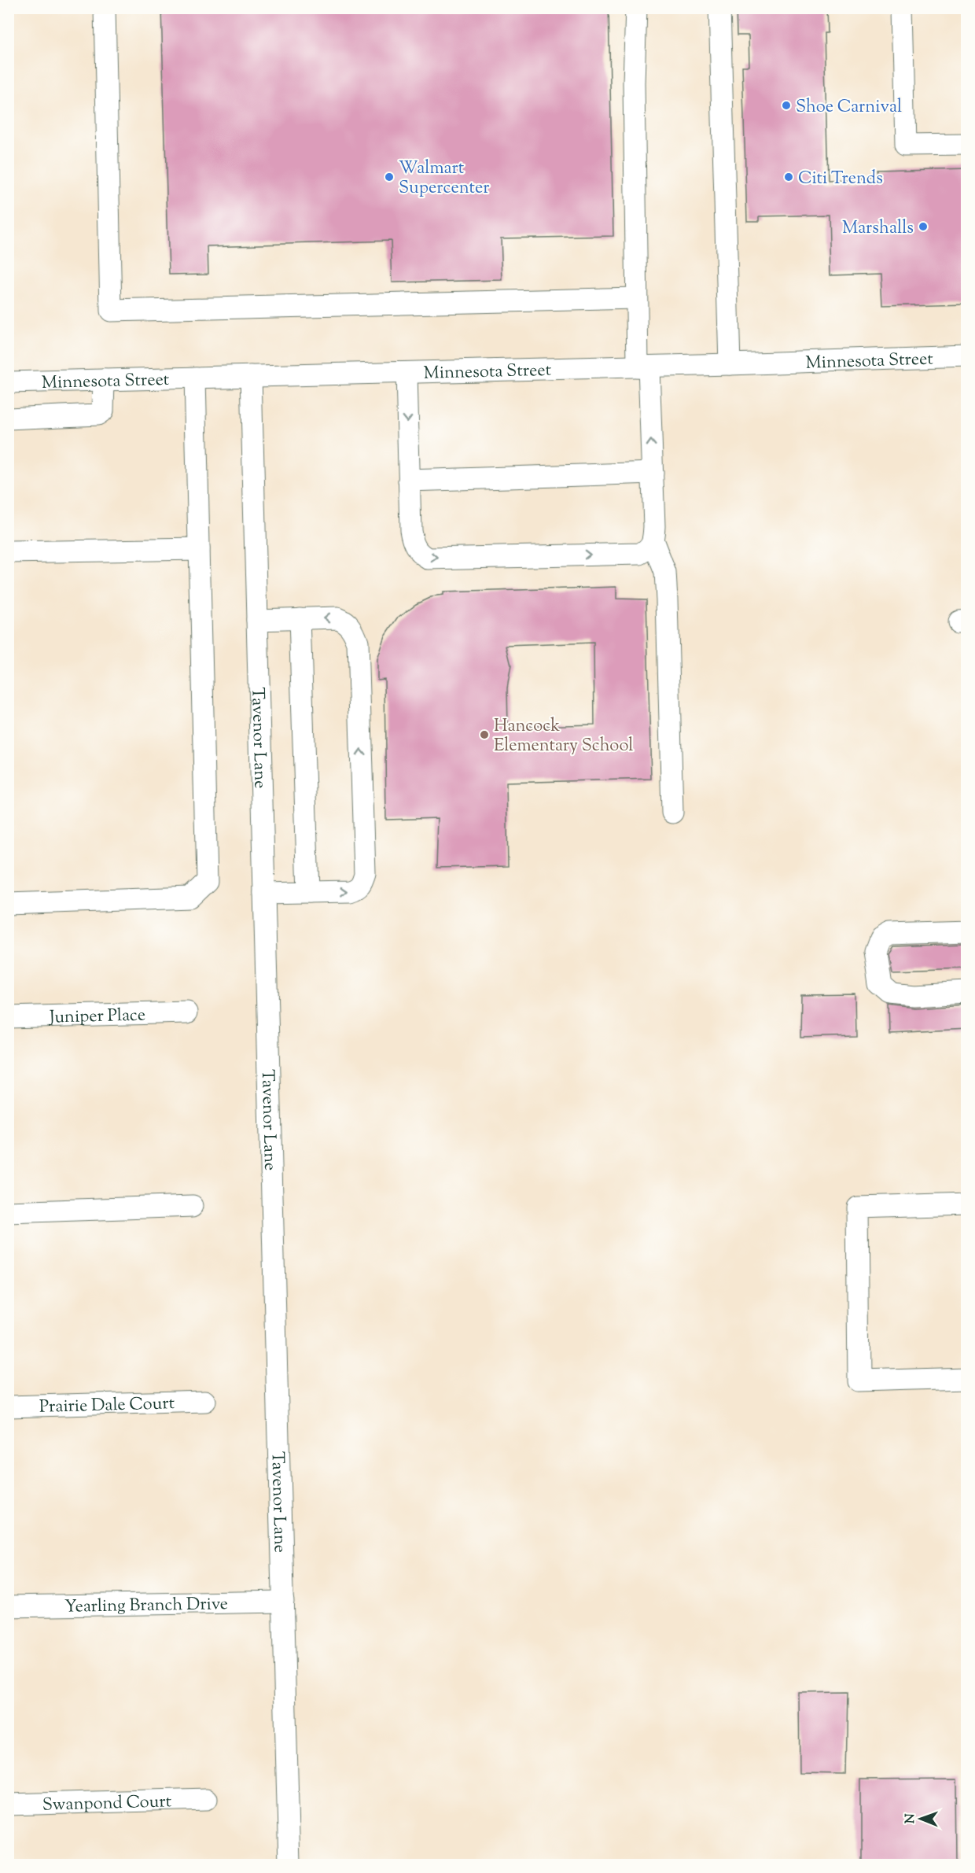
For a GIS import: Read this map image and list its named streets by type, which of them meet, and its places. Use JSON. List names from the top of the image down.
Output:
{
  "streets": {
    "street": [
      "Minnesota Street",
      "Tavenor Lane",
      "Juniper Place",
      "Prairie Dale Court",
      "Yearling Branch Drive",
      "Swanpond Court"
    ]
  },
  "crossings": [
    ["Minnesota Street", "Tavenor Lane"],
    ["Tavenor Lane", "Yearling Branch Drive"]
  ],
  "places": [
    "Shoe Carnival",
    "Walmart Supercenter",
    "Citi Trends",
    "Marshalls",
    "Hancock Elementary School"
  ],
  "north": "left"
}
